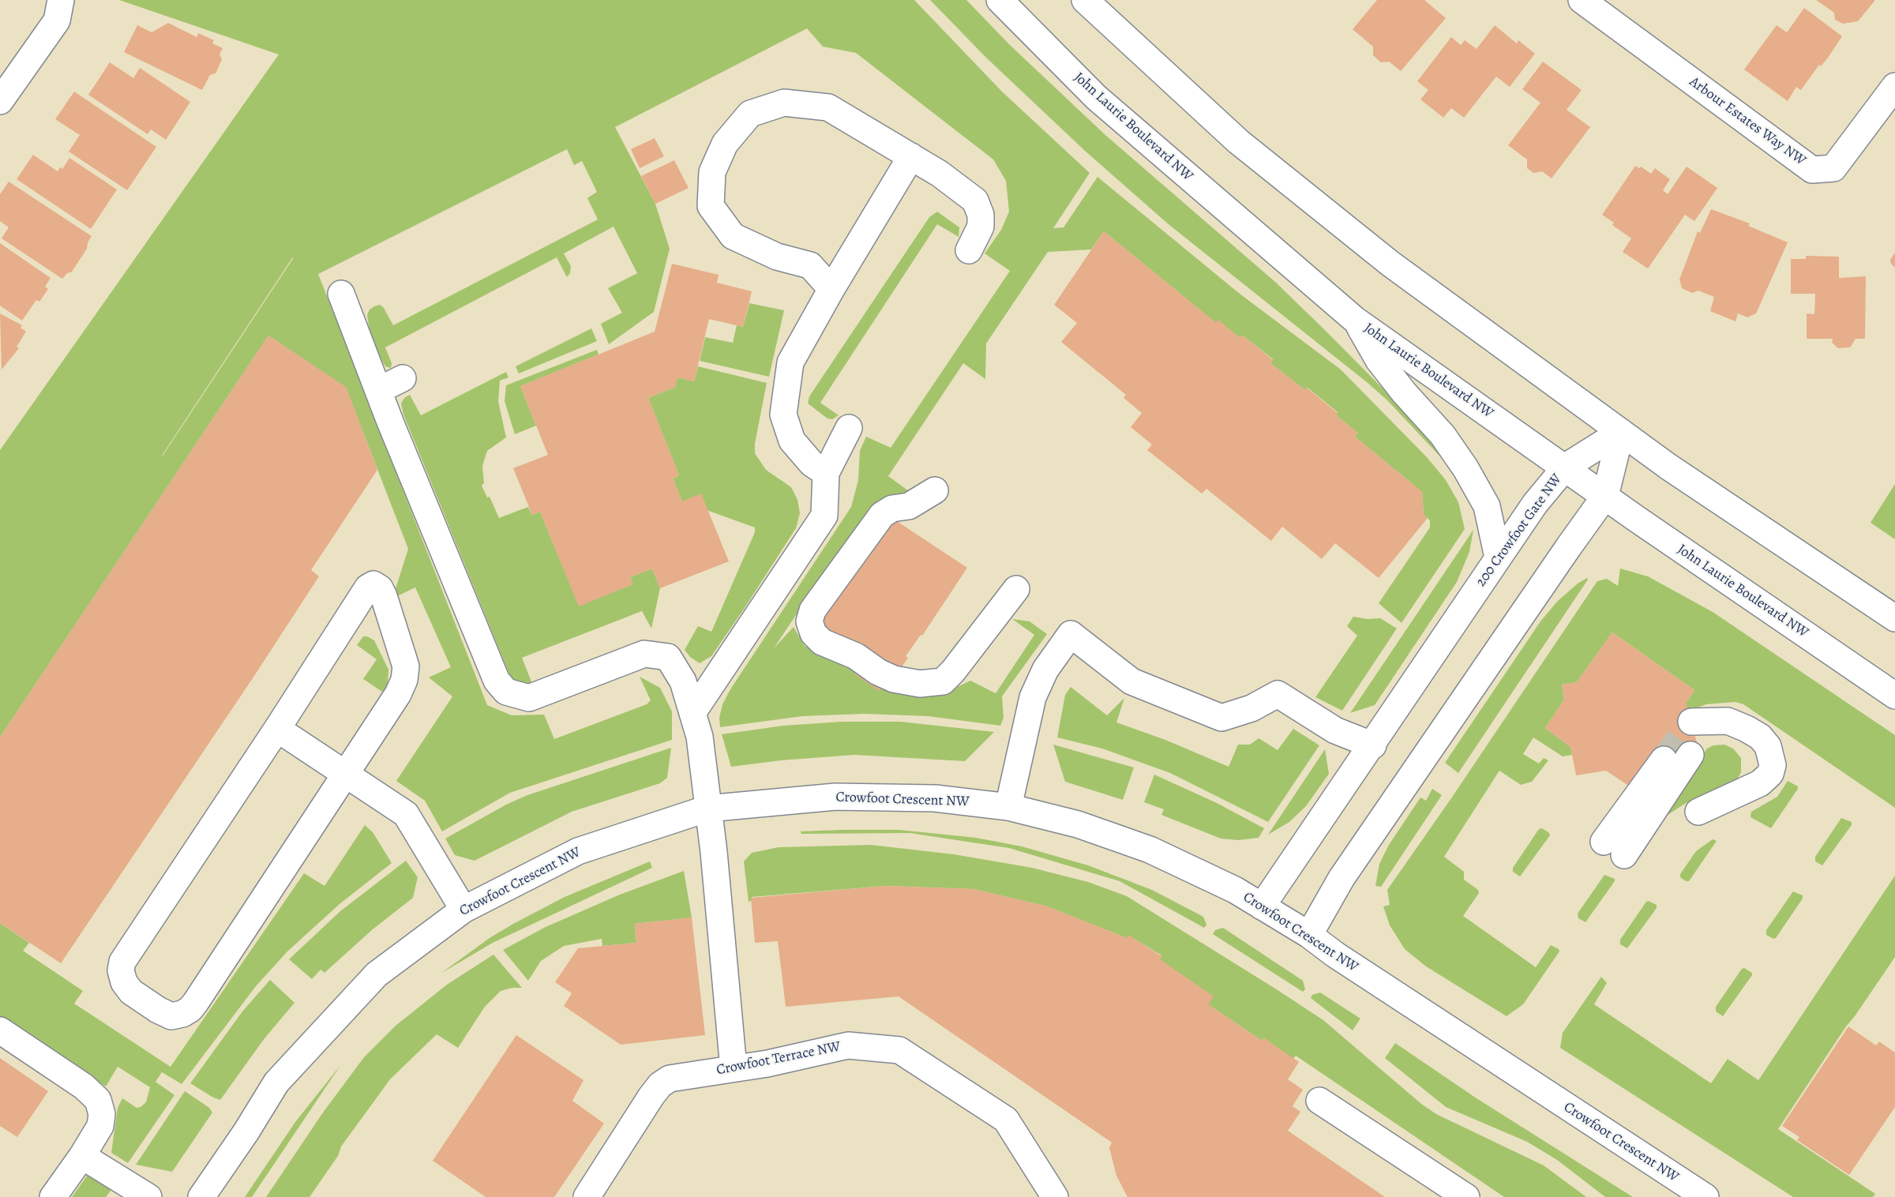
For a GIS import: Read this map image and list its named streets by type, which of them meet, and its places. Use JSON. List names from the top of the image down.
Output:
{
  "streets": {
    "street": [
      "Arbour Estates Way NW",
      "John Laurie Boulevard NW",
      "200 Crowfoot Gate NW",
      "Crowfoot Crescent NW",
      "Crowfoot Terrace NW"
    ]
  },
  "crossings": [
    ["John Laurie Boulevard NW", "200 Crowfoot Gate NW"],
    ["200 Crowfoot Gate NW", "Crowfoot Crescent NW"]
  ]
}
